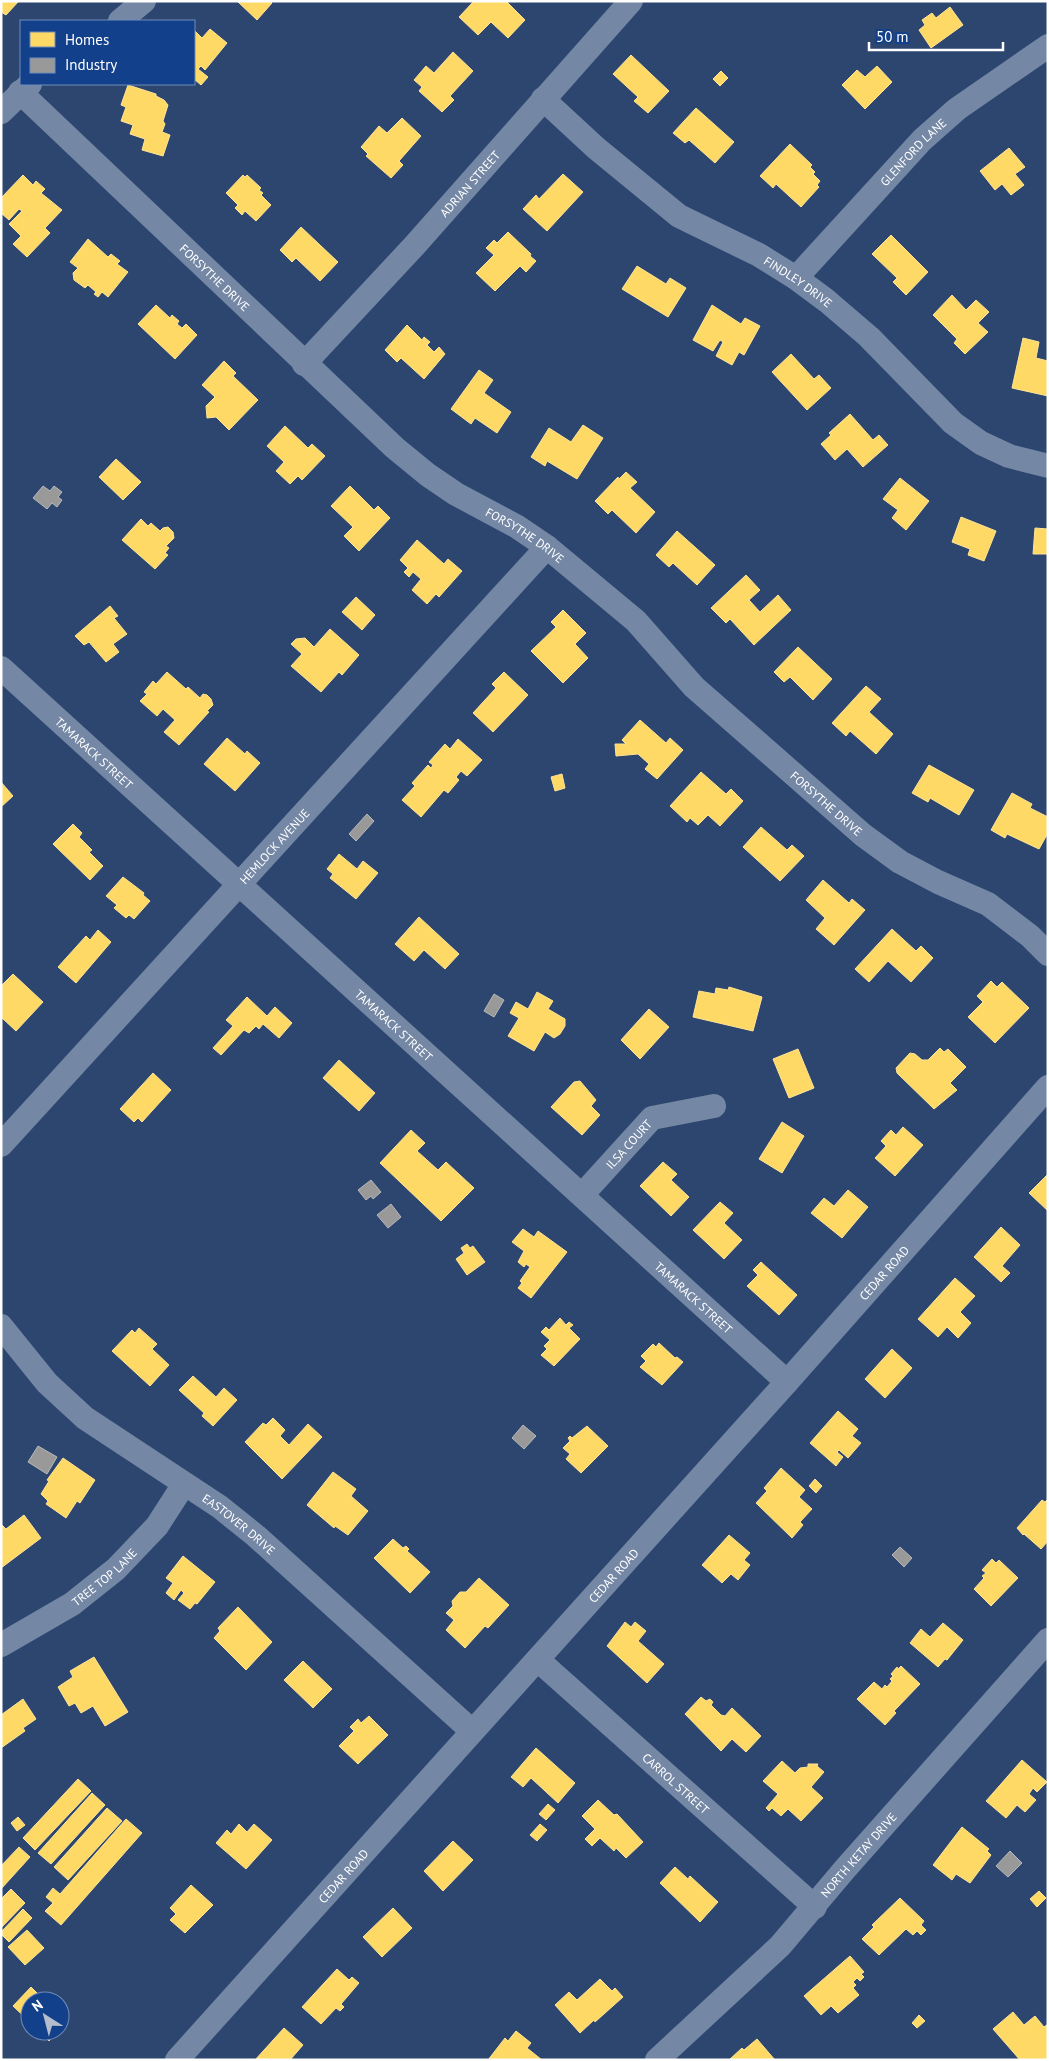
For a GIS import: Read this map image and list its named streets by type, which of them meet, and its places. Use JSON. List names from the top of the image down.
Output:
{
  "streets": {
    "street": [
      "GLENFORD LANE",
      "ADRIAN STREET",
      "FORSYTHE DRIVE",
      "FINDLEY DRIVE",
      "TAMARACK STREET",
      "HEMLOCK AVENUE",
      "ILSA COURT",
      "CEDAR ROAD",
      "EASTOVER DRIVE",
      "TREE TOP LANE",
      "CARROL STREET",
      "NORTH KETAY DRIVE"
    ]
  },
  "crossings": [
    ["GLENFORD LANE", "FINDLEY DRIVE"],
    ["ADRIAN STREET", "FORSYTHE DRIVE"],
    ["ADRIAN STREET", "FINDLEY DRIVE"],
    ["FORSYTHE DRIVE", "HEMLOCK AVENUE"],
    ["TAMARACK STREET", "HEMLOCK AVENUE"],
    ["TAMARACK STREET", "ILSA COURT"],
    ["TAMARACK STREET", "CEDAR ROAD"],
    ["CEDAR ROAD", "EASTOVER DRIVE"],
    ["CEDAR ROAD", "CARROL STREET"],
    ["EASTOVER DRIVE", "TREE TOP LANE"],
    ["CARROL STREET", "NORTH KETAY DRIVE"]
  ],
  "legend": ["Homes", "Industry"],
  "scale_bar": "50 m",
  "north": "top left"
}
